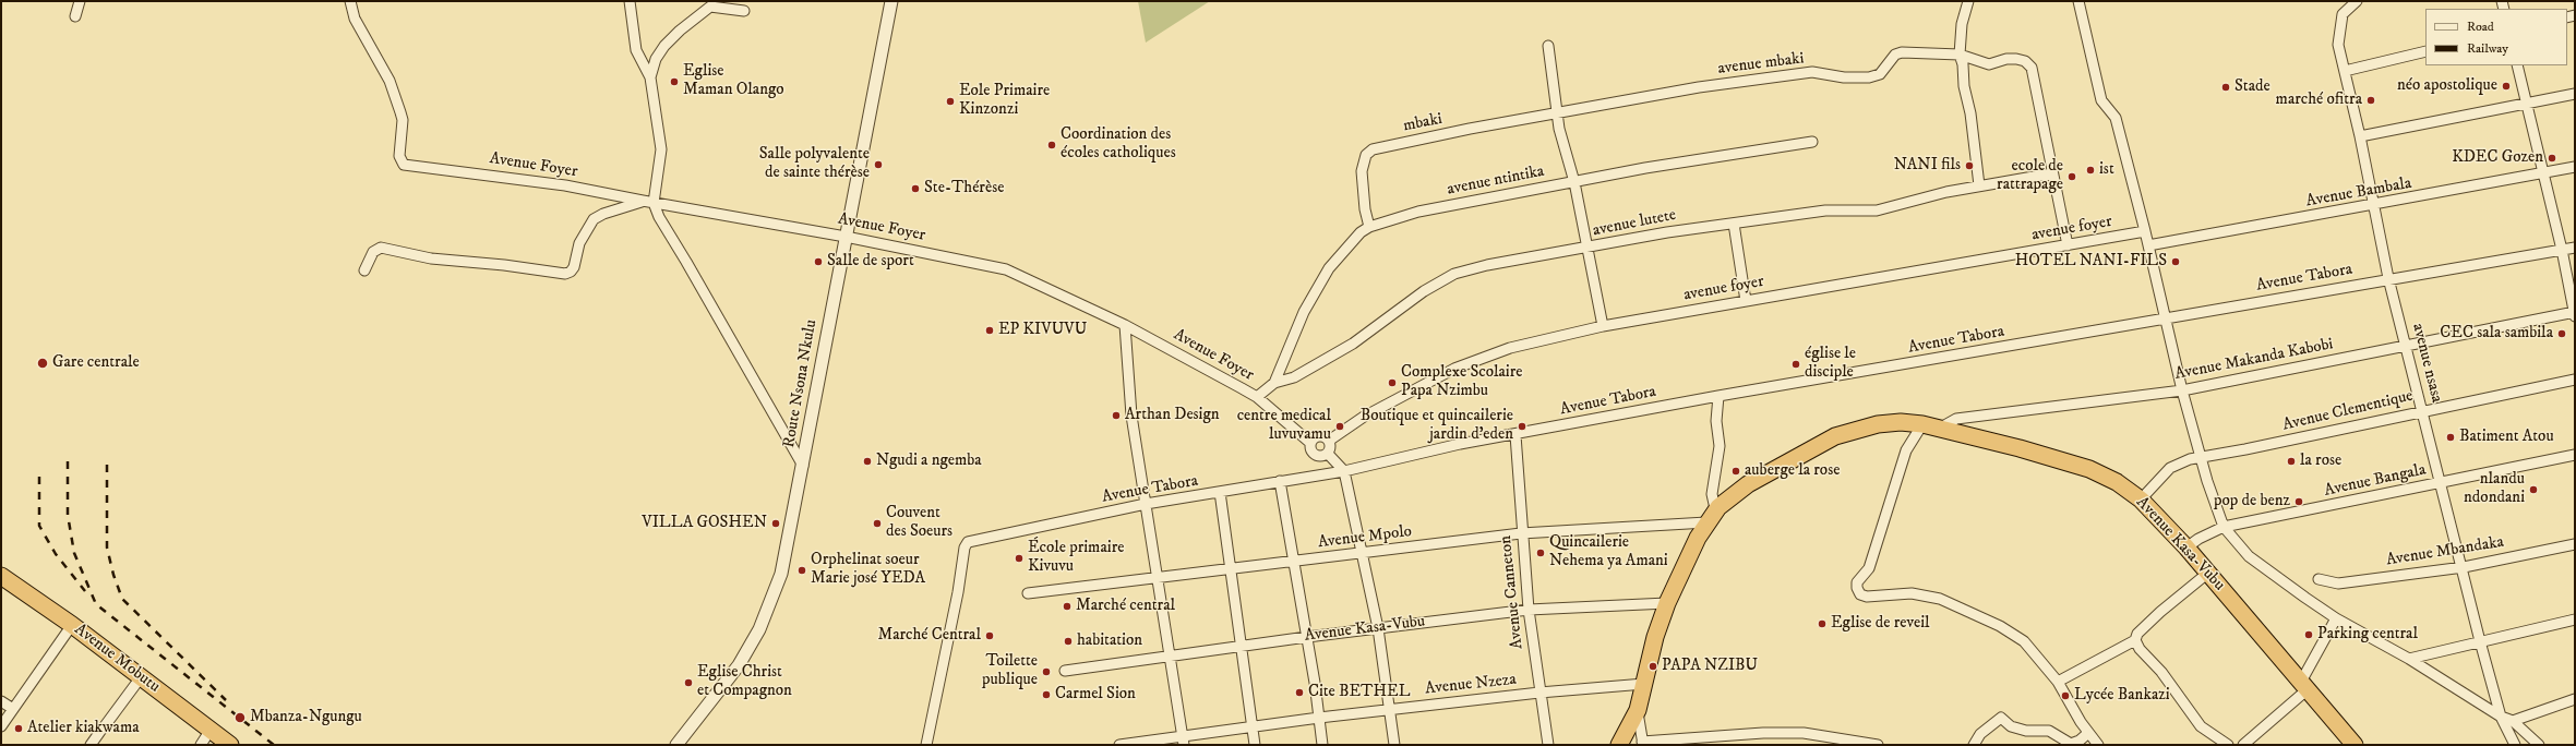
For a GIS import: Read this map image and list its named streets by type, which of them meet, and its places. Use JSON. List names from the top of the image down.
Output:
{
  "streets": {
    "highway": ["Avenue Kasa-Vubu", "Avenue Mobutu"],
    "street": [
      "avenue mbaki",
      "mbaki",
      "Avenue Foyer",
      "avenue ntintika",
      "Avenue Bambala",
      "avenue lutete",
      "avenue foyer",
      "Avenue Tabora",
      "Avenue Makanda Kabobi",
      "avenue nsasa",
      "Route Nsona Nkulu",
      "Avenue Clementique",
      "Avenue Bangala",
      "Avenue Mpolo",
      "Avenue Mbandaka",
      "Avenue Canneton",
      "Avenue Nzeza"
    ]
  },
  "crossings": [
    ["avenue mbaki", "mbaki"],
    ["avenue mbaki", "avenue lutete"],
    ["avenue mbaki", "avenue foyer"],
    ["mbaki", "avenue ntintika"],
    ["Avenue Foyer", "avenue lutete"],
    ["Avenue Foyer", "avenue foyer"],
    ["Avenue Foyer", "Route Nsona Nkulu"],
    ["avenue ntintika", "avenue lutete"],
    ["Avenue Bambala", "avenue nsasa"],
    ["Avenue Tabora", "avenue nsasa"],
    ["Avenue Tabora", "Avenue Canneton"],
    ["Avenue Makanda Kabobi", "avenue nsasa"],
    ["Avenue Makanda Kabobi", "Avenue Kasa-Vubu"],
    ["avenue nsasa", "Avenue Clementique"],
    ["avenue nsasa", "Avenue Bangala"],
    ["avenue nsasa", "Avenue Mbandaka"],
    ["Avenue Clementique", "Avenue Kasa-Vubu"],
    ["Avenue Bangala", "Avenue Kasa-Vubu"],
    ["Avenue Mpolo", "Avenue Kasa-Vubu"],
    ["Avenue Mpolo", "Avenue Canneton"],
    ["Avenue Kasa-Vubu", "Avenue Canneton"],
    ["Avenue Kasa-Vubu", "Avenue Nzeza"],
    ["Avenue Canneton", "Avenue Nzeza"]
  ],
  "places": [
    "Eglise Maman Olango",
    "néo apostolique",
    "Stade",
    "marché ofitra",
    "Eole Primaire Kinzonzi",
    "Coordination des écoles catholiques",
    "KDEC Gozen",
    "Salle polyvalente de sainte thérèse",
    "NANI fils",
    "ist",
    "ecole de rattrapage",
    "Ste-Thérèse",
    "Salle de sport",
    "HOTEL NANI-FILS",
    "EP KIVUVU",
    "CEC sala sambila",
    "Gare centrale",
    "église le disciple",
    "Complexe Scolaire Papa Nzimbu",
    "Arthan Design",
    "centre medical luvuvamu",
    "Boutique et quincailerie jardin d'eden",
    "Batiment Atou",
    "Ngudi a ngemba",
    "la rose",
    "auberge la rose",
    "nlandu ndondani",
    "pop de benz",
    "VILLA GOSHEN",
    "Couvent des Soeurs",
    "Quincailerie Nehema ya Amani",
    "École primaire Kivuvu",
    "Orphelinat soeur Marie josé YEDA",
    "Marché central",
    "Eglise de reveil",
    "Parking central",
    "Marché Central",
    "habitation",
    "PAPA NZIBU",
    "Toilette publique",
    "Eglise Christ et Compagnon",
    "Cite BETHEL",
    "Carmel Sion",
    "Lycée Bankazi",
    "Mbanza-Ngungu",
    "Atelier kiakwama"
  ],
  "legend": ["Road", "Railway"]
}
